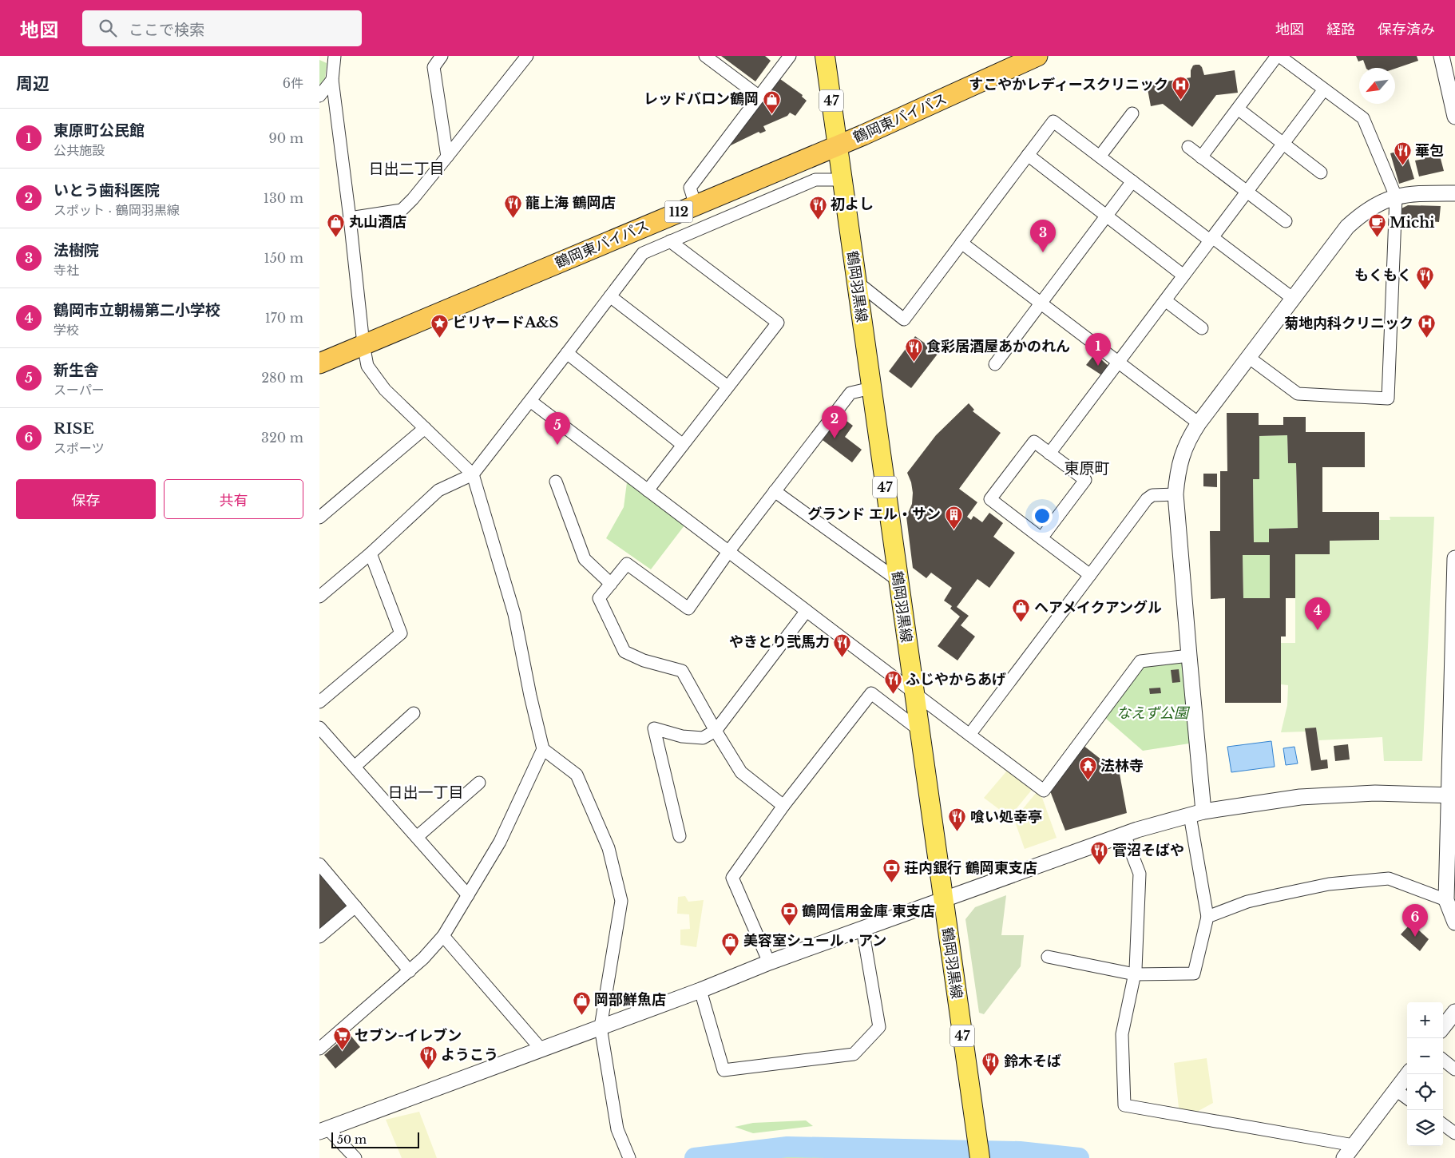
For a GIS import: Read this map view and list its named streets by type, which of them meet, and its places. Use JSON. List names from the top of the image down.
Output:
{
  "streets": {
    "highway": ["鶴岡東バイパス", "112"],
    "main road": ["47", "鶴岡羽黒線"]
  },
  "crossings": [
    ["鶴岡東バイパス", "鶴岡羽黒線"]
  ],
  "districts": ["日出二丁目", "東原町", "日出一丁目"],
  "parks": ["なえず公園"],
  "places": {
    "hospital": ["すこやかレディースクリニック", "菊地内科クリニック"],
    "shop": [
      "レッドバロン鶴岡",
      "丸山酒店",
      "ヘアメイクアングル",
      "美容室シュール・アン",
      "岡部鮮魚店"
    ],
    "restaurant": [
      "華包",
      "龍上海 鶴岡店",
      "初よし",
      "もくもく",
      "食彩居酒屋あかのれん",
      "やきとり弐馬力",
      "ふじやからあげ",
      "喰い処幸亭",
      "菅沼そばや",
      "ようこう",
      "鈴木そば"
    ],
    "cafe": ["Michi"],
    "place": ["ビリヤードA&S"],
    "building": ["グランド エル・サン"],
    "temple": ["法林寺"],
    "bank": ["荘内銀行 鶴岡東支店", "鶴岡信用金庫 東支店"],
    "supermarket": ["セブン-イレブン"]
  },
  "scale_bar": "50 m",
  "north": "bottom left",
  "page": {
    "header": "地図",
    "search": "ここで検索",
    "nav": ["地図", "経路", "保存済み"],
    "heading": ["周辺", "6件"],
    "list": [
      {
        "mark": "1",
        "name": "東原町公民館",
        "note": "公共施設",
        "value": "90 m"
      },
      {
        "mark": "2",
        "name": "いとう歯科医院",
        "note": "スポット · 鶴岡羽黒線",
        "value": "130 m"
      },
      {
        "mark": "3",
        "name": "法樹院",
        "note": "寺社",
        "value": "150 m"
      },
      {
        "mark": "4",
        "name": "鶴岡市立朝楊第二小学校",
        "note": "学校",
        "value": "170 m"
      },
      {
        "mark": "5",
        "name": "新生舎",
        "note": "スーパー",
        "value": "280 m"
      },
      {
        "mark": "6",
        "name": "RISE",
        "note": "スポーツ",
        "value": "320 m"
      }
    ],
    "pins": [
      "3",
      "1",
      "2",
      "5",
      "4",
      "6"
    ],
    "buttons": ["保存", "共有"],
    "map_buttons": ["+", "−"],
    "scale": "50 m"
  }
}
